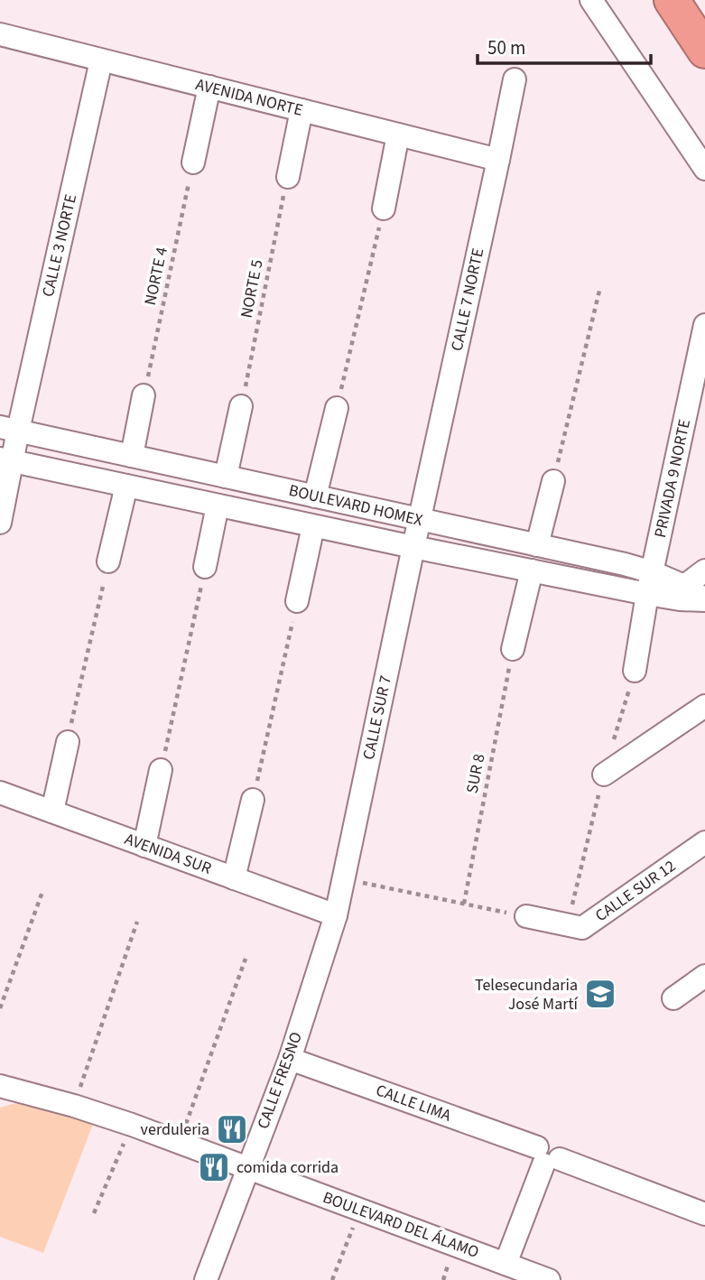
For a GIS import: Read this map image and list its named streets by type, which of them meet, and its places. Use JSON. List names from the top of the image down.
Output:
{
  "streets": {
    "street": [
      "AVENIDA NORTE",
      "CALLE 3 NORTE",
      "CALLE 7 NORTE",
      "PRIVADA 9 NORTE",
      "BOULEVARD HOMEX",
      "CALLE SUR 7",
      "AVENIDA SUR",
      "CALLE SUR 12",
      "CALLE FRESNO",
      "CALLE LIMA",
      "BOULEVARD DEL ÁLAMO"
    ],
    "path": ["NORTE 4", "NORTE 5", "SUR 8"]
  },
  "crossings": [
    ["AVENIDA NORTE", "CALLE 3 NORTE"],
    ["AVENIDA NORTE", "CALLE 7 NORTE"],
    ["CALLE 3 NORTE", "BOULEVARD HOMEX"],
    ["CALLE 7 NORTE", "BOULEVARD HOMEX"],
    ["CALLE 7 NORTE", "CALLE SUR 7"],
    ["PRIVADA 9 NORTE", "BOULEVARD HOMEX"],
    ["BOULEVARD HOMEX", "CALLE SUR 7"],
    ["CALLE SUR 7", "AVENIDA SUR"],
    ["CALLE SUR 7", "CALLE FRESNO"],
    ["AVENIDA SUR", "CALLE FRESNO"],
    ["CALLE FRESNO", "CALLE LIMA"],
    ["CALLE FRESNO", "BOULEVARD DEL ÁLAMO"]
  ],
  "places": {
    "school or university": ["Telesecundaria José Martí"],
    "restaurant": ["verduleria", "comida corrida"]
  },
  "scale_bar": "50 m"
}
